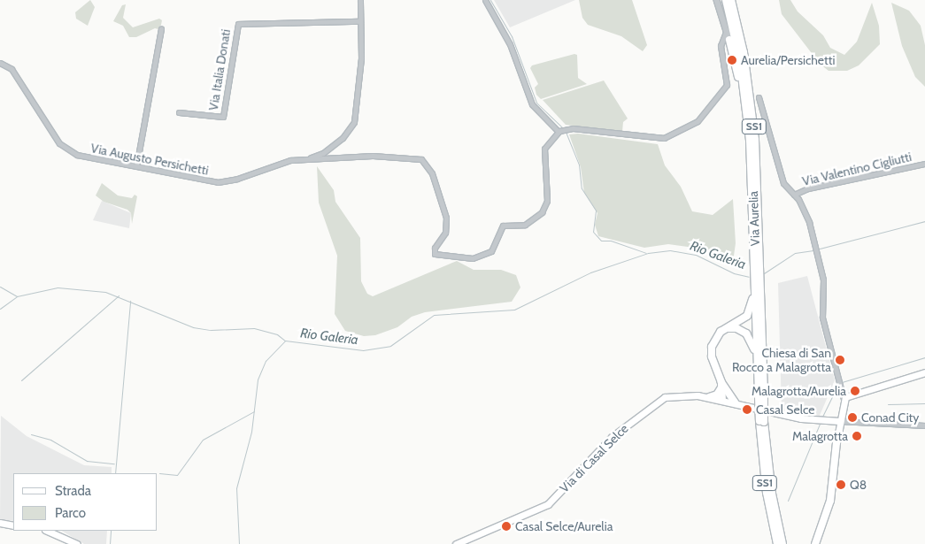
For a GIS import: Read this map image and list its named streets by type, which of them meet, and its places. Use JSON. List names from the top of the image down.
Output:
{
  "streets": {
    "highway": ["SS1", "Via Aurelia"],
    "main road": ["Via di Casal Selce"],
    "street": ["Via Italia Donati", "Via Augusto Persichetti", "Via Valentino Cigliutti"]
  },
  "water": ["Rio Galeria"],
  "places": [
    "Aurelia/Persichetti",
    "Chiesa di San Rocco a Malagrotta",
    "Malagrotta/Aurelia",
    "Casal Selce",
    "Conad City",
    "Malagrotta",
    "Q8",
    "Casal Selce/Aurelia"
  ],
  "legend": ["Strada", "Parco"]
}
